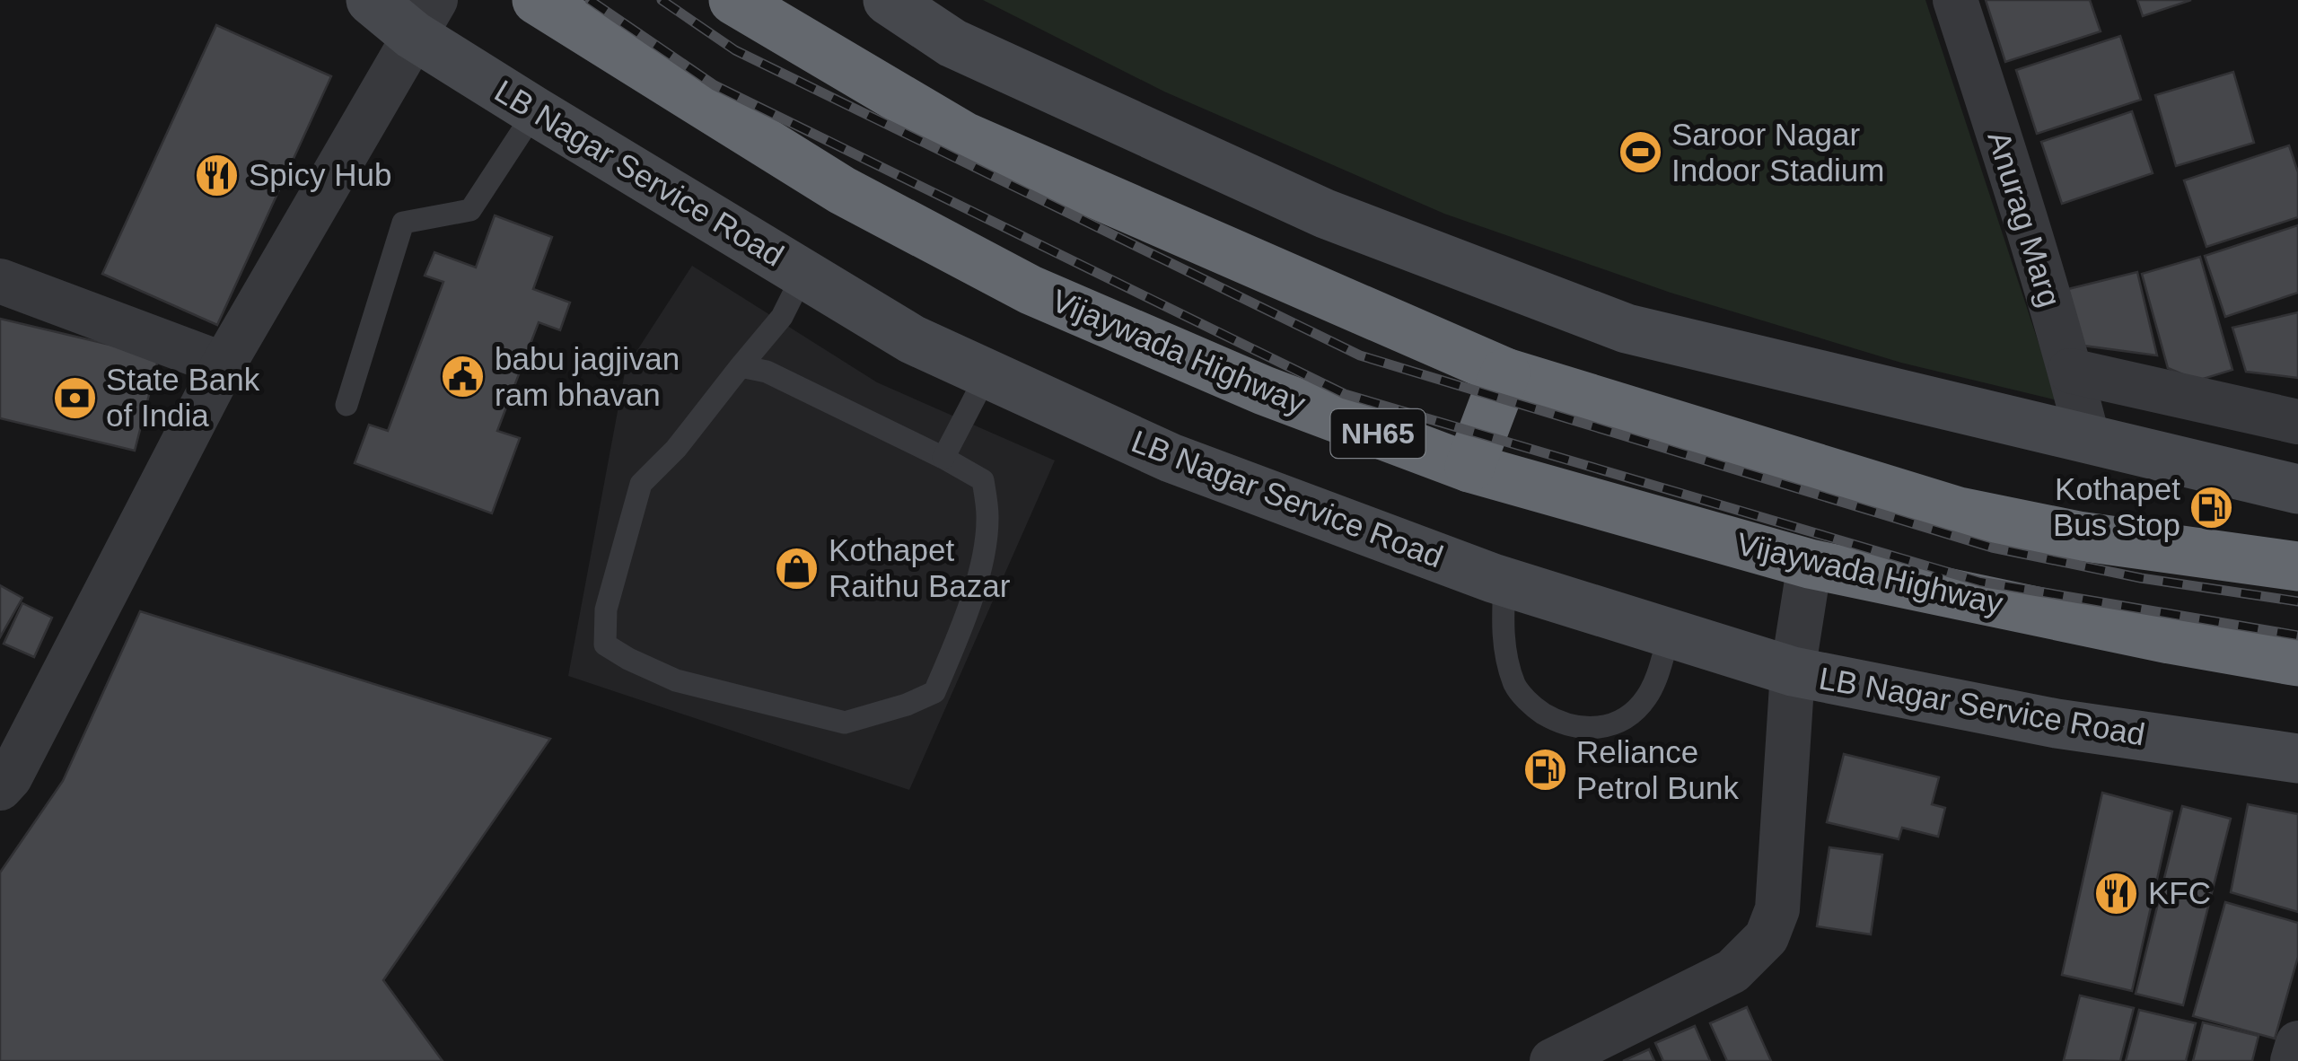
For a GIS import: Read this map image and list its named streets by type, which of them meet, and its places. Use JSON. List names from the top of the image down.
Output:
{
  "streets": {
    "highway": ["Vijaywada Highway", "NH65"],
    "street": ["LB Nagar Service Road", "Anurag Marg"]
  },
  "places": {
    "sports": ["Saroor Nagar Indoor Stadium"],
    "restaurant": ["Spicy Hub", "KFC"],
    "public building": ["babu jagjivan ram bhavan"],
    "bank": ["State Bank of India"],
    "fuel station": ["Kothapet Bus Stop", "Reliance Petrol Bunk"],
    "shop": ["Kothapet Raithu Bazar"]
  }
}
